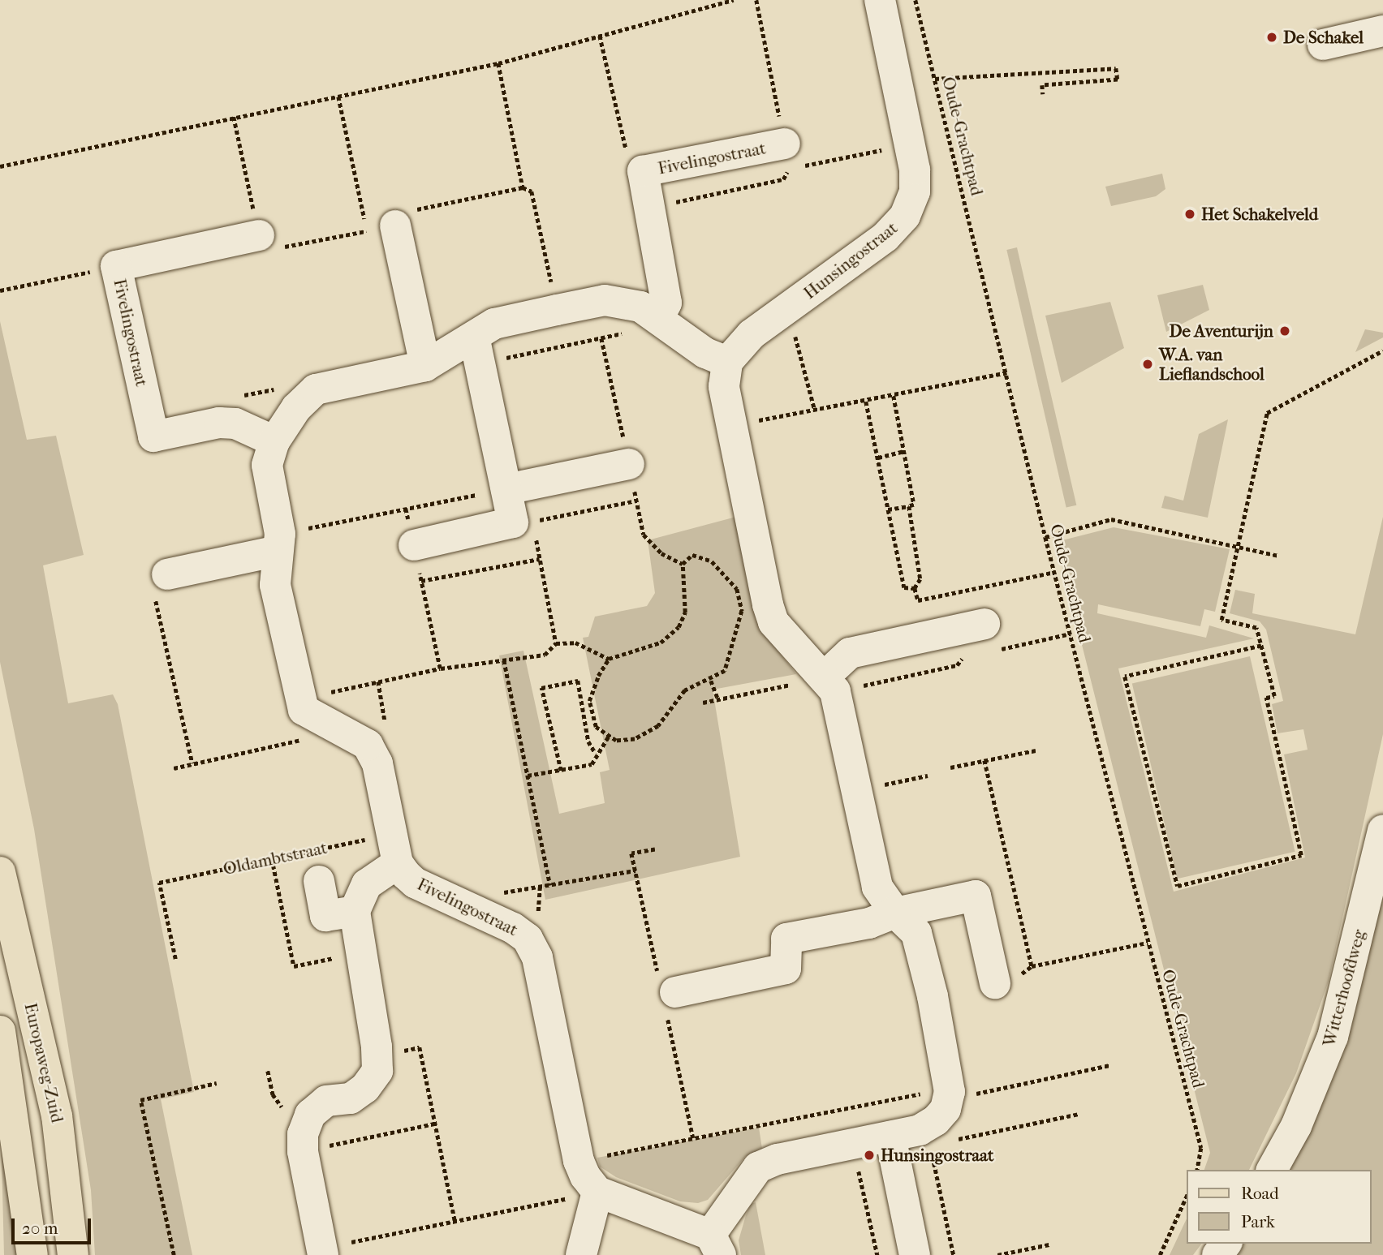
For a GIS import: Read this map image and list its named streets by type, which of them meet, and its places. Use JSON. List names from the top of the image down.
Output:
{
  "streets": {
    "main road": ["Europaweg-Zuid"],
    "street": ["Fivelingostraat", "Hunsingostraat", "Witterhoofdweg"],
    "path": ["Oude-Grachtpad", "Oldambtstraat"]
  },
  "crossings": [
    ["Fivelingostraat", "Oldambtstraat"]
  ],
  "places": [
    "De Schakel",
    "Het Schakelveld",
    "De Aventurijn",
    "W.A. van Lieflandschool",
    "Hunsingostraat"
  ],
  "legend": ["Road", "Park"],
  "scale_bar": "20 m"
}
